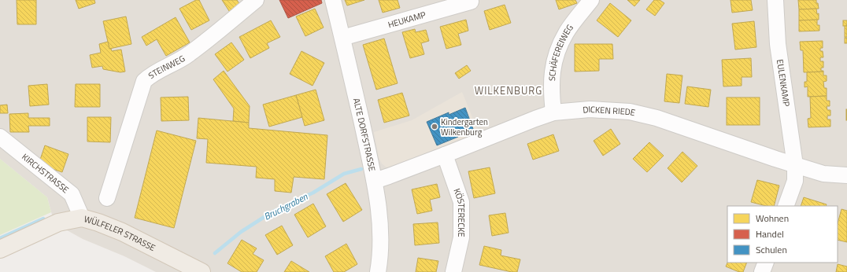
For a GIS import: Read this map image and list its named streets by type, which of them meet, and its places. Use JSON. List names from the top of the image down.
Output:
{
  "streets": {
    "main road": ["WÜLFELER STRASSE"],
    "street": [
      "HEUKAMP",
      "SCHÄFEREIWEG",
      "STEINWEG",
      "EULENKAMP",
      "DICKEN RIEDE",
      "ALTE DORFSTRASSE",
      "KIRCHSTRASSE",
      "KÖSTERECKE"
    ]
  },
  "crossings": [
    ["HEUKAMP", "ALTE DORFSTRASSE"],
    ["SCHÄFEREIWEG", "DICKEN RIEDE"],
    ["EULENKAMP", "DICKEN RIEDE"],
    ["DICKEN RIEDE", "ALTE DORFSTRASSE"],
    ["DICKEN RIEDE", "KÖSTERECKE"],
    ["KIRCHSTRASSE", "WÜLFELER STRASSE"]
  ],
  "districts": ["WILKENBURG"],
  "water": ["Bruchgraben"],
  "places": ["Kindergarten Wilkenburg"],
  "legend": ["Wohnen", "Handel", "Schulen"]
}
